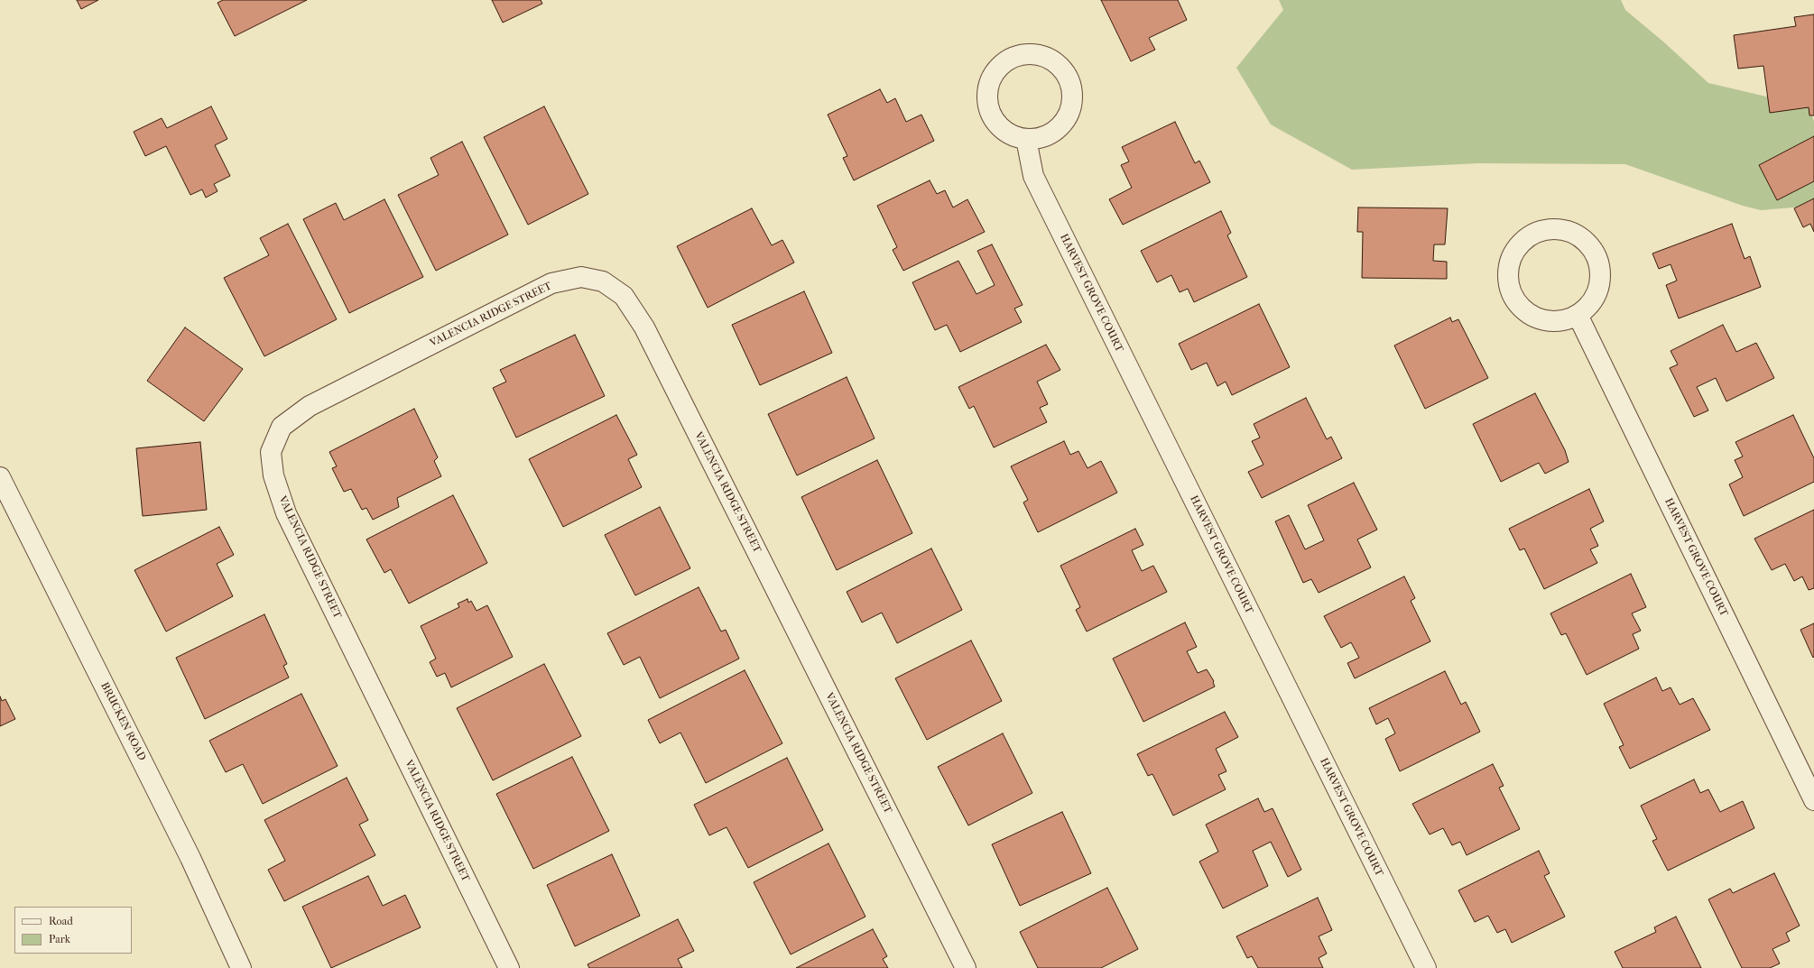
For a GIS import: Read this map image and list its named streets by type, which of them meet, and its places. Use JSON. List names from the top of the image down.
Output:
{
  "streets": {
    "street": ["HARVEST GROVE COURT", "VALENCIA RIDGE STREET", "BRUCKEN ROAD"]
  },
  "legend": ["Road", "Park"]
}
